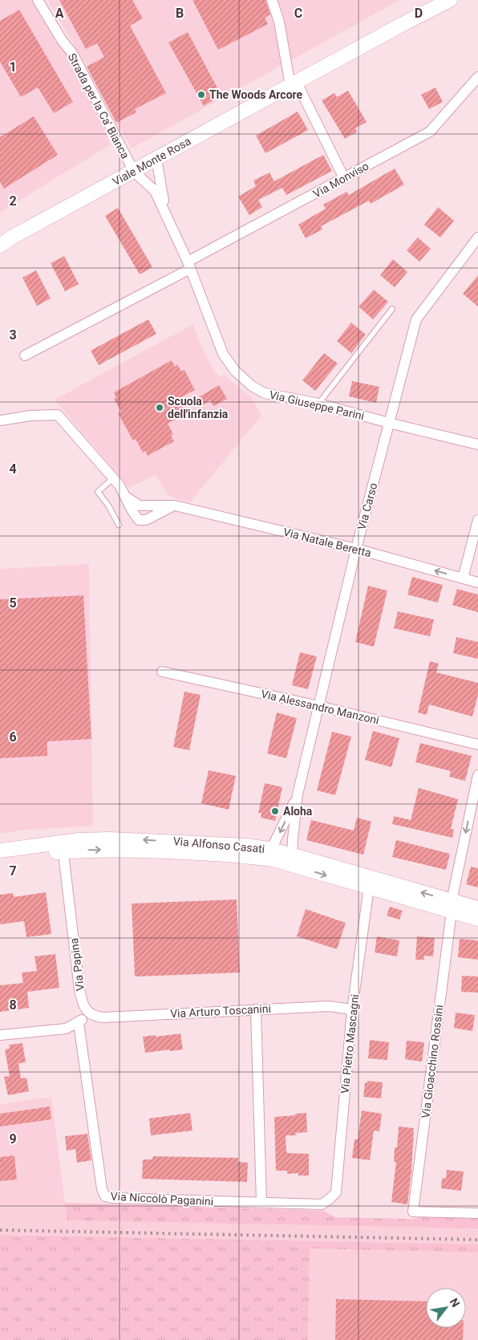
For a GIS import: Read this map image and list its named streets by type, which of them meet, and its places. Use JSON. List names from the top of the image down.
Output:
{
  "streets": {
    "main road": ["Viale Monte Rosa", "Via Alfonso Casati"],
    "street": [
      "Strada per la Ca' Bianca",
      "Via Monviso",
      "Via Giuseppe Parini",
      "Via Carso",
      "Via Natale Beretta",
      "Via Alessandro Manzoni",
      "Via Papina",
      "Via Arturo Toscanini",
      "Via Pietro Mascagni",
      "Via Gioacchino Rossini",
      "Via Niccolò Paganini"
    ]
  },
  "crossings": [
    ["Strada per la Ca' Bianca", "Viale Monte Rosa"],
    ["Strada per la Ca' Bianca", "Via Giuseppe Parini"],
    ["Viale Monte Rosa", "Via Giuseppe Parini"],
    ["Via Monviso", "Via Giuseppe Parini"],
    ["Via Giuseppe Parini", "Via Carso"],
    ["Via Carso", "Via Natale Beretta"],
    ["Via Carso", "Via Alessandro Manzoni"],
    ["Via Carso", "Via Alfonso Casati"],
    ["Via Alfonso Casati", "Via Papina"],
    ["Via Alfonso Casati", "Via Pietro Mascagni"],
    ["Via Alfonso Casati", "Via Gioacchino Rossini"],
    ["Via Papina", "Via Arturo Toscanini"],
    ["Via Arturo Toscanini", "Via Pietro Mascagni"],
    ["Via Pietro Mascagni", "Via Niccolò Paganini"]
  ],
  "places": ["The Woods Arcore", "Scuola dell'infanzia", "Aloha"],
  "north": "top right",
  "grid": {
    "columns": [
      "A",
      "B",
      "C",
      "D"
    ],
    "rows": [
      "1",
      "2",
      "3",
      "4",
      "5",
      "6",
      "7",
      "8",
      "9"
    ]
  }
}
